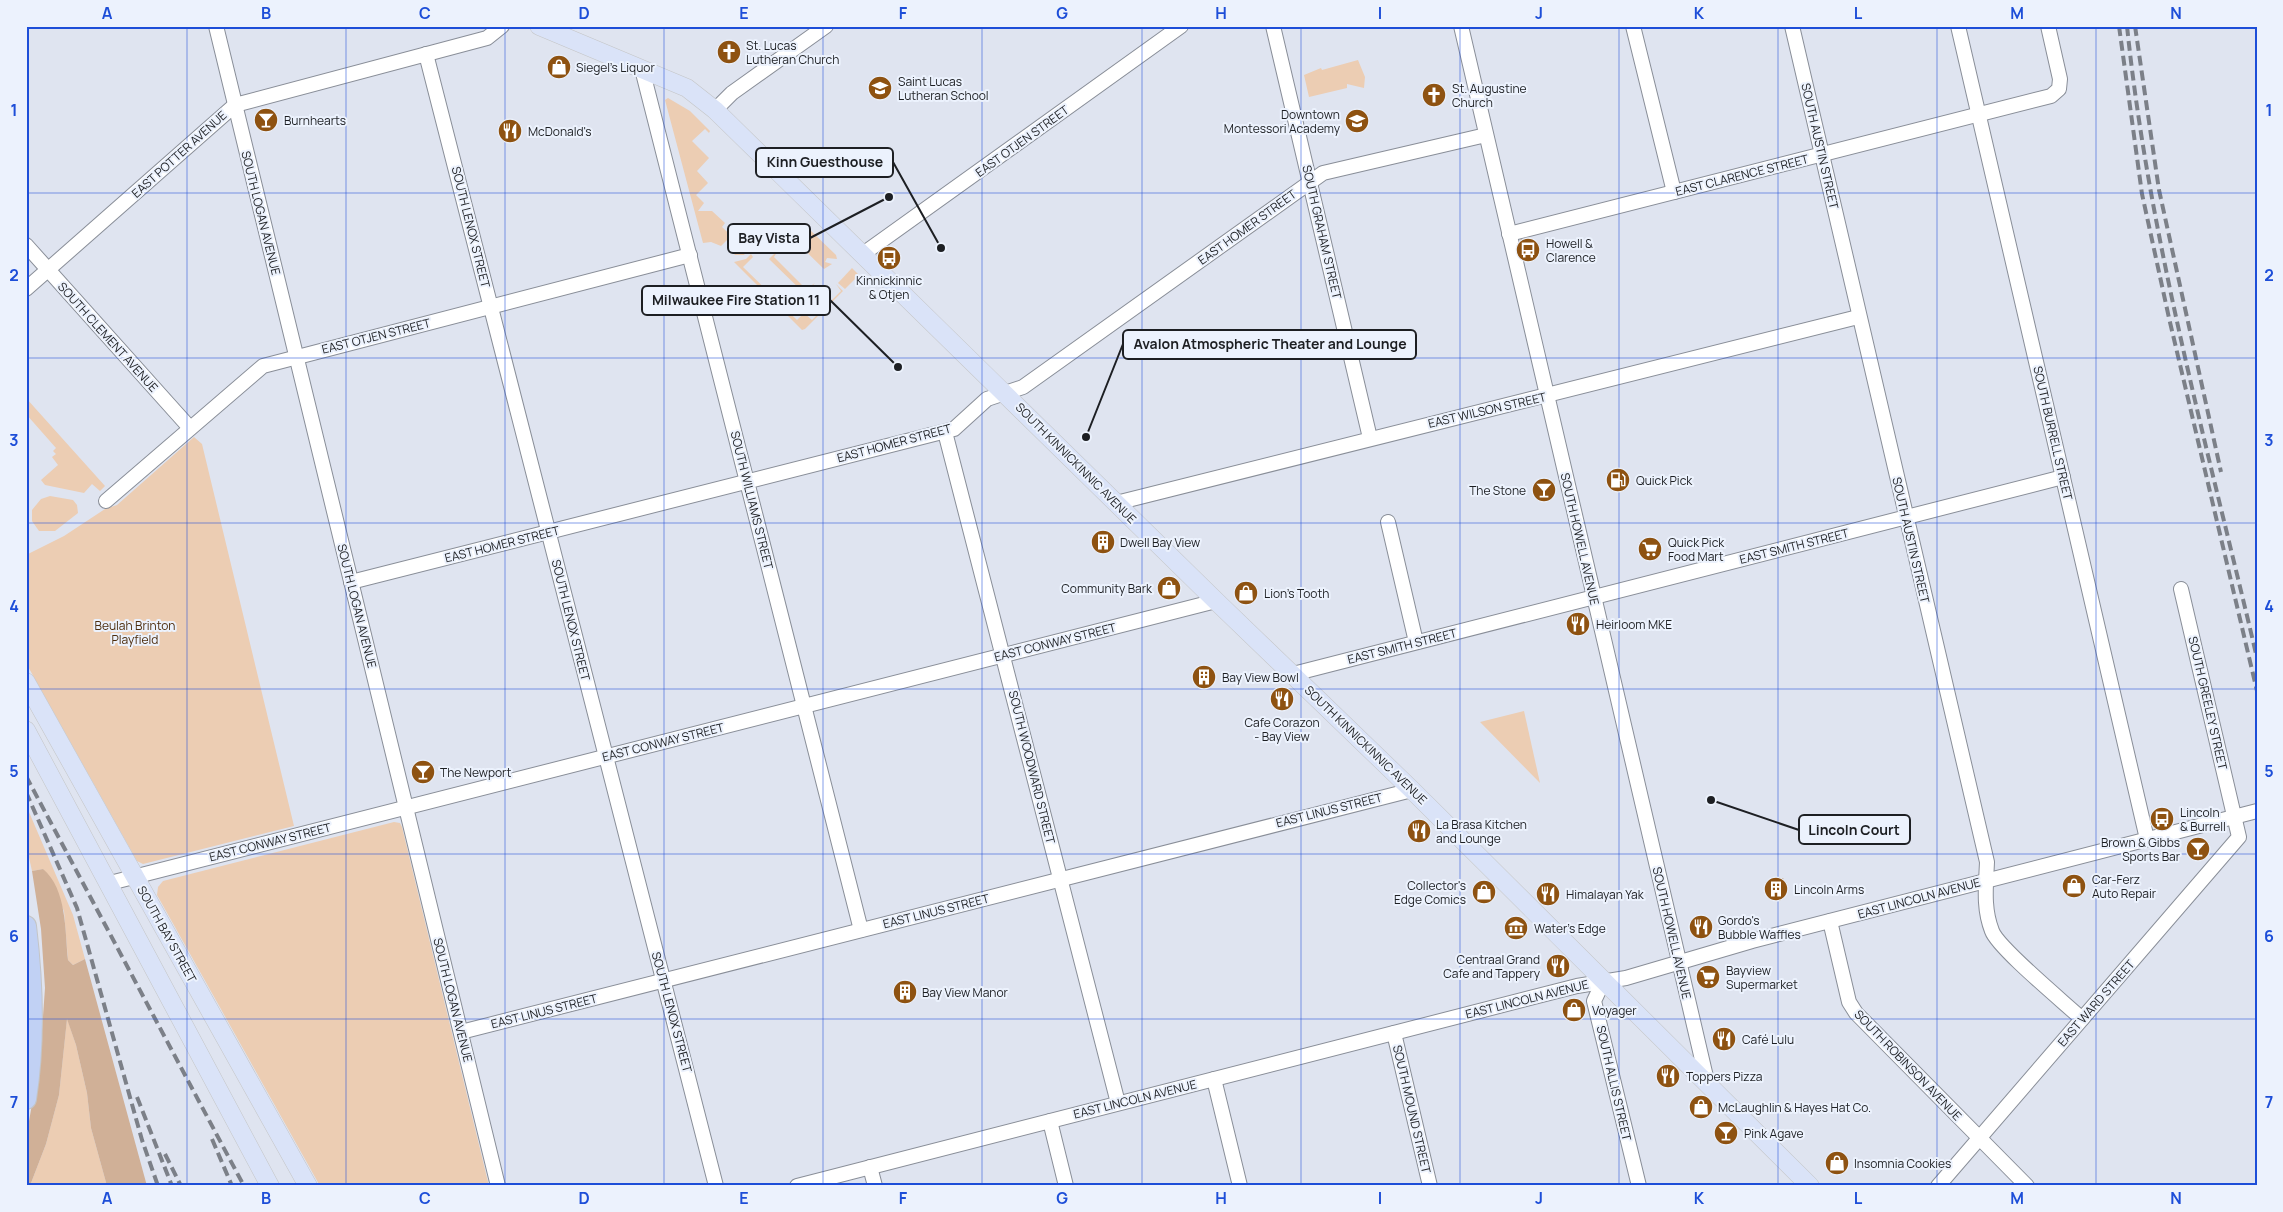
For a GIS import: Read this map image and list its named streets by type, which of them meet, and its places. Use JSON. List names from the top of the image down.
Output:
{
  "streets": {
    "main road": ["SOUTH KINNICKINNIC AVENUE", "SOUTH BAY STREET"],
    "street": [
      "EAST OTJEN STREET",
      "SOUTH AUSTIN STREET",
      "EAST POTTER AVENUE",
      "EAST CLARENCE STREET",
      "SOUTH LOGAN AVENUE",
      "SOUTH LENOX STREET",
      "EAST HOMER STREET",
      "SOUTH GRAHAM STREET",
      "SOUTH CLEMENT AVENUE",
      "EAST WILSON STREET",
      "SOUTH BURRELL STREET",
      "SOUTH WILLIAMS STREET",
      "SOUTH HOWELL AVENUE",
      "EAST SMITH STREET",
      "EAST CONWAY STREET",
      "SOUTH GREELEY STREET",
      "SOUTH WOODWARD STREET",
      "EAST LINUS STREET",
      "EAST LINCOLN AVENUE",
      "EAST WARD STREET",
      "SOUTH ROBINSON AVENUE",
      "SOUTH ALLIS STREET",
      "SOUTH MOUND STREET"
    ]
  },
  "crossings": [
    ["EAST OTJEN STREET", "SOUTH LOGAN AVENUE"],
    ["EAST OTJEN STREET", "SOUTH LENOX STREET"],
    ["EAST OTJEN STREET", "SOUTH CLEMENT AVENUE"],
    ["EAST OTJEN STREET", "SOUTH KINNICKINNIC AVENUE"],
    ["EAST OTJEN STREET", "SOUTH WILLIAMS STREET"],
    ["SOUTH AUSTIN STREET", "EAST CLARENCE STREET"],
    ["SOUTH AUSTIN STREET", "EAST WILSON STREET"],
    ["SOUTH AUSTIN STREET", "EAST SMITH STREET"],
    ["SOUTH AUSTIN STREET", "EAST LINCOLN AVENUE"],
    ["SOUTH AUSTIN STREET", "EAST WARD STREET"],
    ["EAST POTTER AVENUE", "SOUTH LOGAN AVENUE"],
    ["EAST POTTER AVENUE", "SOUTH LENOX STREET"],
    ["EAST POTTER AVENUE", "SOUTH CLEMENT AVENUE"],
    ["EAST CLARENCE STREET", "SOUTH BURRELL STREET"],
    ["EAST CLARENCE STREET", "SOUTH HOWELL AVENUE"],
    ["SOUTH LOGAN AVENUE", "EAST HOMER STREET"],
    ["SOUTH LOGAN AVENUE", "EAST CONWAY STREET"],
    ["SOUTH LOGAN AVENUE", "EAST LINUS STREET"],
    ["SOUTH LENOX STREET", "EAST HOMER STREET"],
    ["SOUTH LENOX STREET", "EAST CONWAY STREET"],
    ["SOUTH LENOX STREET", "EAST LINUS STREET"],
    ["EAST HOMER STREET", "SOUTH GRAHAM STREET"],
    ["EAST HOMER STREET", "SOUTH KINNICKINNIC AVENUE"],
    ["EAST HOMER STREET", "SOUTH WILLIAMS STREET"],
    ["EAST HOMER STREET", "SOUTH HOWELL AVENUE"],
    ["EAST HOMER STREET", "SOUTH WOODWARD STREET"],
    ["SOUTH GRAHAM STREET", "EAST WILSON STREET"],
    ["EAST WILSON STREET", "SOUTH KINNICKINNIC AVENUE"],
    ["EAST WILSON STREET", "SOUTH HOWELL AVENUE"],
    ["SOUTH BURRELL STREET", "EAST SMITH STREET"],
    ["SOUTH BURRELL STREET", "EAST LINCOLN AVENUE"],
    ["SOUTH KINNICKINNIC AVENUE", "SOUTH WILLIAMS STREET"],
    ["SOUTH KINNICKINNIC AVENUE", "SOUTH HOWELL AVENUE"],
    ["SOUTH KINNICKINNIC AVENUE", "EAST SMITH STREET"],
    ["SOUTH KINNICKINNIC AVENUE", "EAST CONWAY STREET"],
    ["SOUTH KINNICKINNIC AVENUE", "EAST LINUS STREET"],
    ["SOUTH KINNICKINNIC AVENUE", "EAST LINCOLN AVENUE"],
    ["SOUTH KINNICKINNIC AVENUE", "SOUTH ALLIS STREET"],
    ["SOUTH WILLIAMS STREET", "EAST CONWAY STREET"],
    ["SOUTH WILLIAMS STREET", "EAST LINUS STREET"],
    ["SOUTH HOWELL AVENUE", "EAST SMITH STREET"],
    ["SOUTH HOWELL AVENUE", "EAST LINCOLN AVENUE"],
    ["EAST CONWAY STREET", "SOUTH WOODWARD STREET"],
    ["EAST CONWAY STREET", "SOUTH BAY STREET"],
    ["SOUTH GREELEY STREET", "EAST LINCOLN AVENUE"],
    ["SOUTH GREELEY STREET", "EAST WARD STREET"],
    ["SOUTH WOODWARD STREET", "EAST LINUS STREET"],
    ["SOUTH WOODWARD STREET", "EAST LINCOLN AVENUE"],
    ["EAST LINCOLN AVENUE", "EAST WARD STREET"],
    ["EAST LINCOLN AVENUE", "SOUTH ROBINSON AVENUE"],
    ["EAST LINCOLN AVENUE", "SOUTH ALLIS STREET"],
    ["EAST LINCOLN AVENUE", "SOUTH MOUND STREET"],
    ["EAST WARD STREET", "SOUTH ROBINSON AVENUE"]
  ],
  "parks": ["Beulah Brinton Playfield"],
  "places": {
    "church": ["St. Lucas Lutheran Church", "St. Augustine Church"],
    "shop": [
      "Siegel's Liquor",
      "Community Bark",
      "Lion's Tooth",
      "Car-Ferz Auto Repair",
      "Collector's Edge Comics",
      "Voyager",
      "McLaughlin & Hayes Hat Co.",
      "Insomnia Cookies"
    ],
    "school or university": ["Saint Lucas Lutheran School", "Downtown Montessori Academy"],
    "bar": [
      "Burnhearts",
      "The Stone",
      "The Newport",
      "Brown & Gibbs Sports Bar",
      "Pink Agave"
    ],
    "restaurant": [
      "McDonald's",
      "Heirloom MKE",
      "Cafe Corazon - Bay View",
      "La Brasa Kitchen and Lounge",
      "Himalayan Yak",
      "Gordo's Bubble Waffles",
      "Centraal Grand Cafe and Tappery",
      "Café Lulu",
      "Toppers Pizza"
    ],
    "other": [
      "Bay Vista",
      "Kinn Guesthouse",
      "Milwaukee Fire Station 11",
      "Avalon Atmospheric Theater and Lounge",
      "Lincoln Court"
    ],
    "bus stop": ["Howell & Clarence", "Kinnickinnic & Otjen", "Lincoln & Burrell"],
    "fuel station": ["Quick Pick"],
    "building": [
      "Dwell Bay View",
      "Bay View Bowl",
      "Lincoln Arms",
      "Bay View Manor"
    ],
    "supermarket": ["Quick Pick Food Mart", "Bayview Supermarket"],
    "museum": ["Water's Edge"]
  },
  "grid": {
    "columns": [
      "A",
      "B",
      "C",
      "D",
      "E",
      "F",
      "G",
      "H",
      "I",
      "J",
      "K",
      "L",
      "M",
      "N"
    ],
    "rows": [
      "1",
      "2",
      "3",
      "4",
      "5",
      "6",
      "7"
    ]
  }
}
